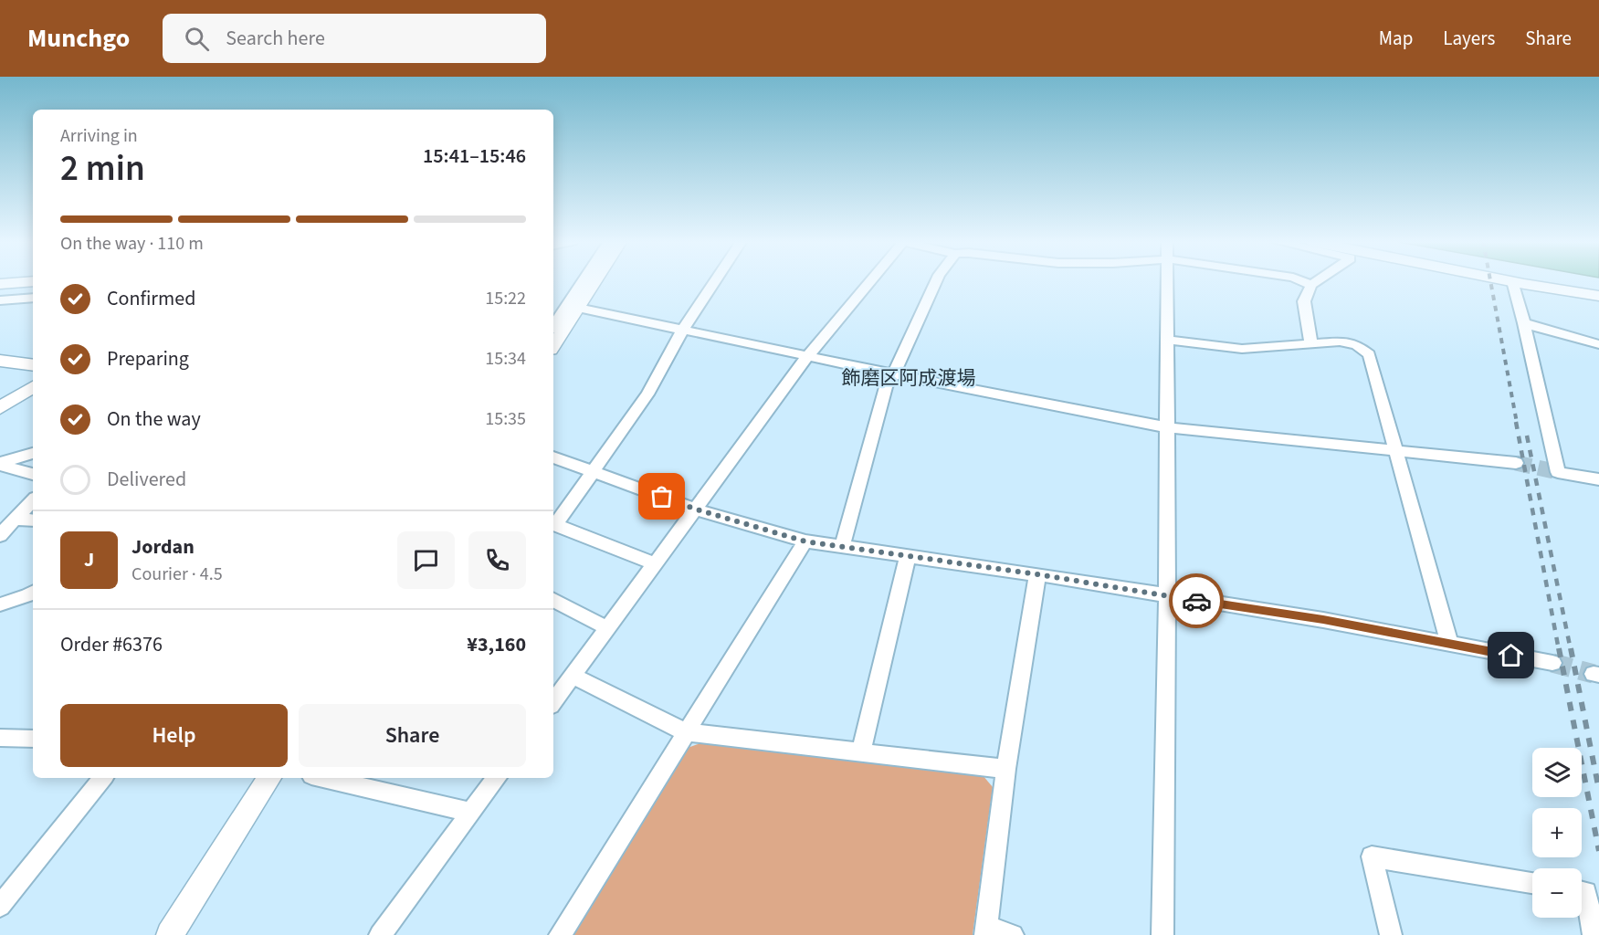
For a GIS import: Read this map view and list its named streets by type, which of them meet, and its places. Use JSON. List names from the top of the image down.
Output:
{
  "districts": ["飾磨区阿成渡場"],
  "page": {
    "header": "Munchgo",
    "search": "Search here",
    "nav": ["Map", "Layers", "Share"],
    "heading": ["2 min", "Arriving in", "15:41–15:46"],
    "panel": [
      "Jordan",
      "Courier · 4.5",
      "Order #6376",
      "¥3,160"
    ],
    "bar": "On the way · 110 m",
    "list": [
      ["Confirmed", "15:22"],
      ["Preparing", "15:34"],
      ["On the way", "15:35"],
      "Delivered"
    ],
    "round": "J",
    "buttons": ["Help", "Share"],
    "map_buttons": ["+", "−"]
  }
}
